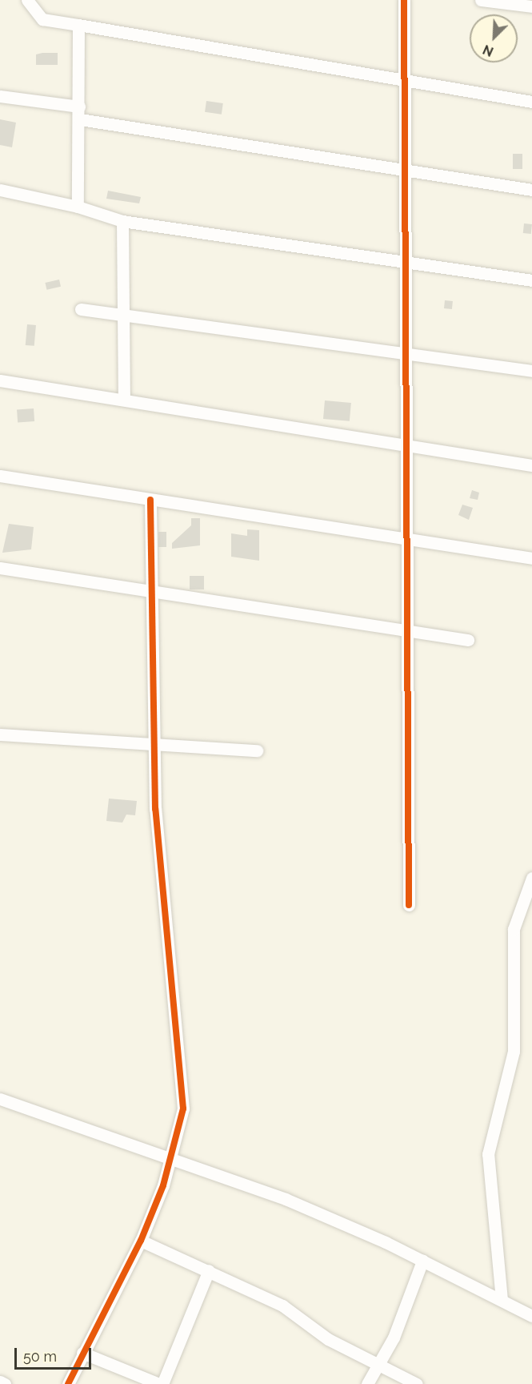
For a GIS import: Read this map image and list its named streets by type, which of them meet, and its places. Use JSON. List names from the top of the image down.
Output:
{
  "scale_bar": "50 m",
  "north": "bottom left"
}
